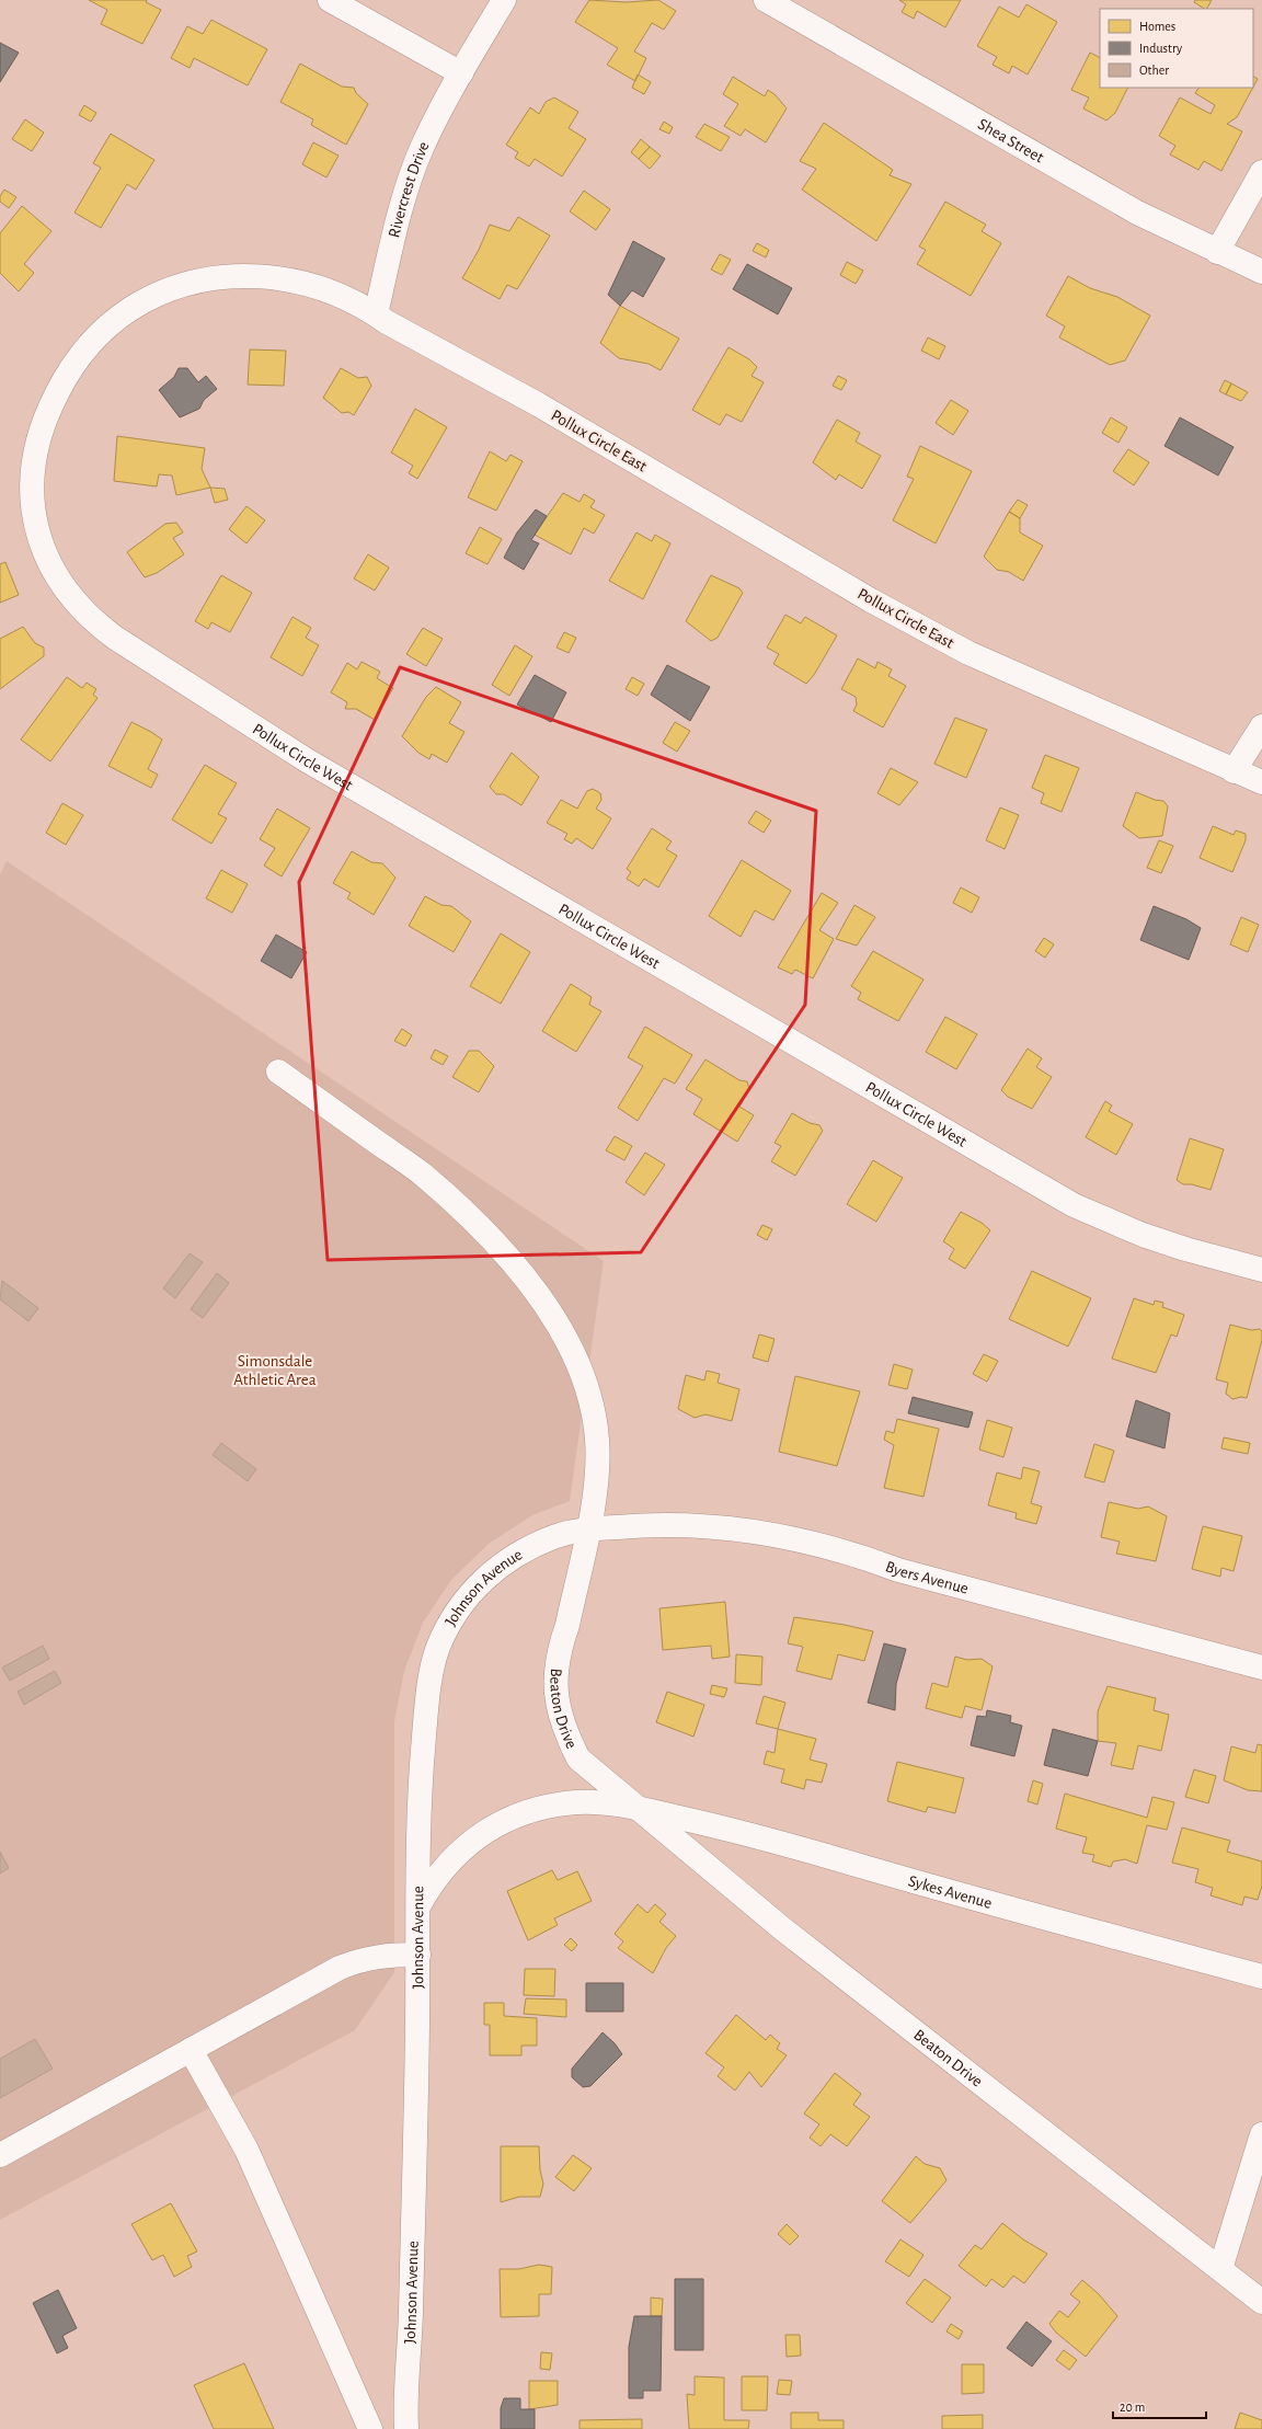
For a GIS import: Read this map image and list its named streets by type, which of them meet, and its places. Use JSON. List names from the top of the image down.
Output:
{
  "streets": {
    "street": [
      "Shea Street",
      "Rivercrest Drive",
      "Pollux Circle East",
      "Pollux Circle West",
      "Byers Avenue",
      "Johnson Avenue",
      "Beaton Drive",
      "Sykes Avenue"
    ]
  },
  "crossings": [
    ["Rivercrest Drive", "Pollux Circle East"],
    ["Pollux Circle East", "Pollux Circle West"],
    ["Byers Avenue", "Johnson Avenue"],
    ["Byers Avenue", "Beaton Drive"],
    ["Johnson Avenue", "Beaton Drive"],
    ["Beaton Drive", "Sykes Avenue"]
  ],
  "parks": ["Simonsdale Athletic Area"],
  "legend": ["Homes", "Industry", "Other"],
  "scale_bar": "20 m"
}
